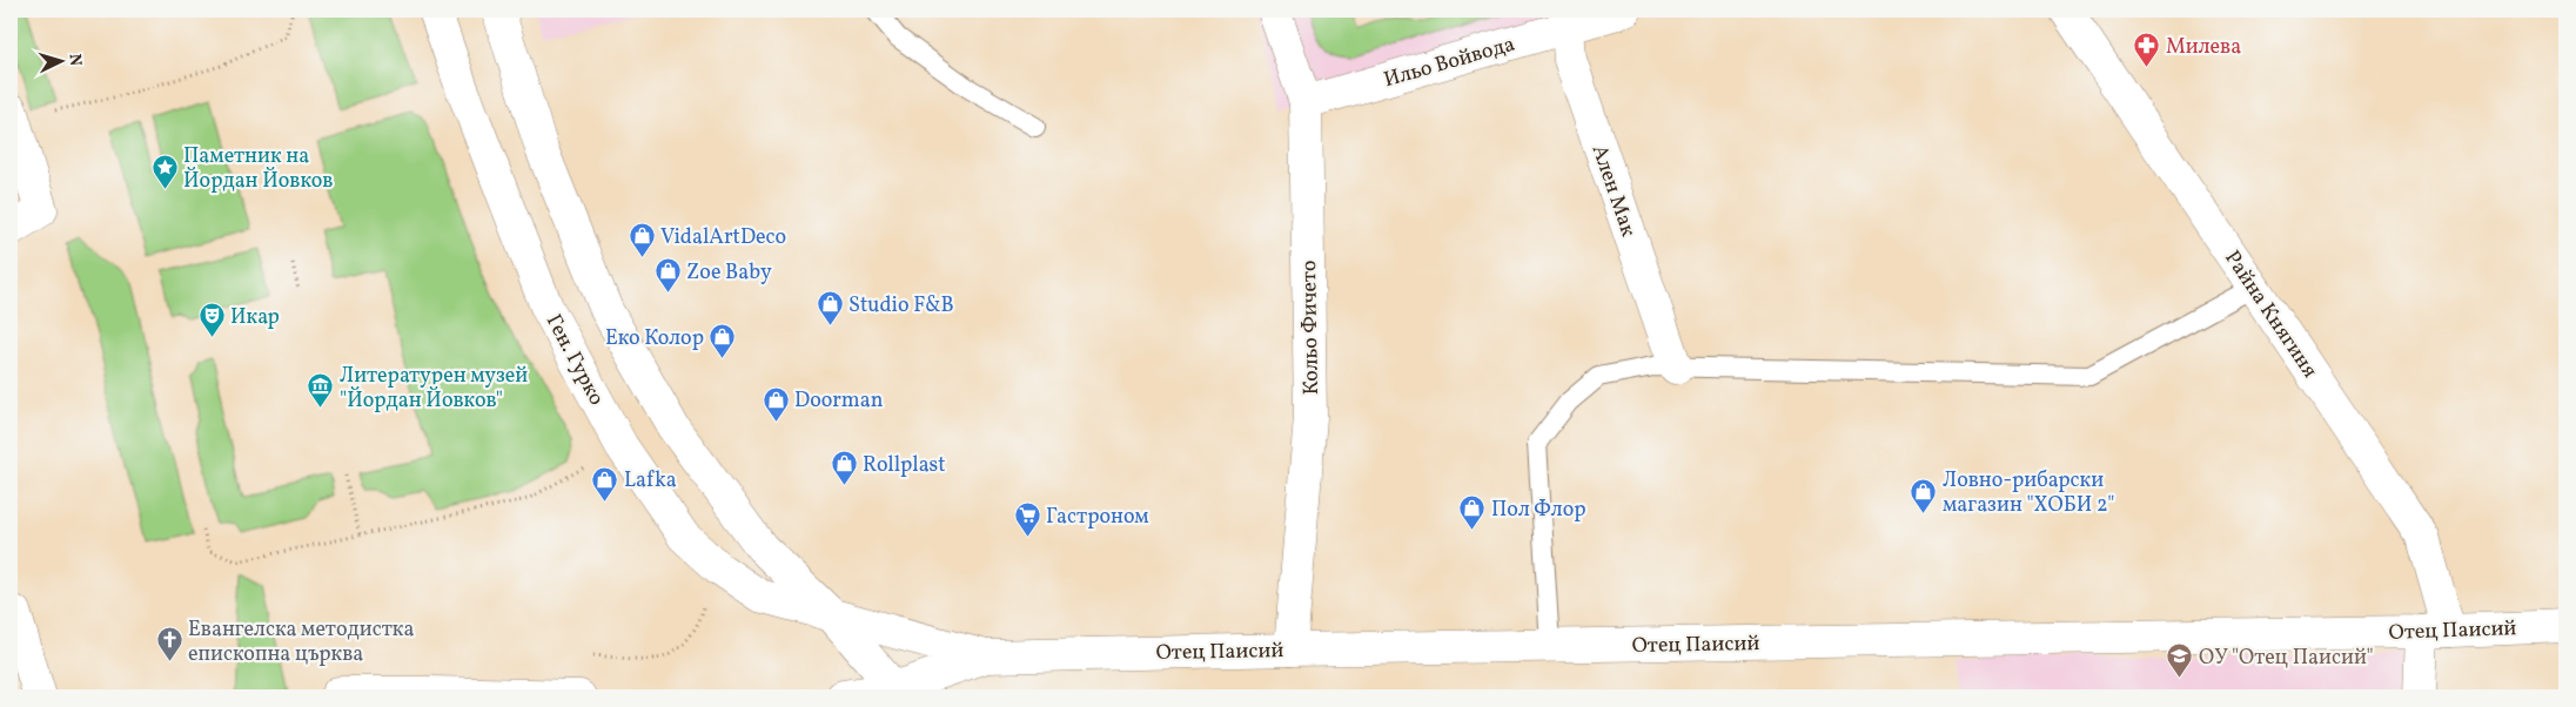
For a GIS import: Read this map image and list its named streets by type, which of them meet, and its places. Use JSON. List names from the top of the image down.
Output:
{
  "streets": {
    "street": [
      "Ильо Войвода",
      "Ален Мак",
      "Райна Княгиня",
      "Кольо Фичето",
      "Ген. Гурко",
      "Отец Паисий"
    ]
  },
  "crossings": [
    ["Ильо Войвода", "Ален Мак"],
    ["Ильо Войвода", "Кольо Фичето"],
    ["Райна Княгиня", "Отец Паисий"],
    ["Кольо Фичето", "Отец Паисий"],
    ["Ген. Гурко", "Отец Паисий"]
  ],
  "places": {
    "pharmacy": ["Милева"],
    "place": ["Паметник на Йордан Йовков"],
    "shop": [
      "VidalArtDeco",
      "Zoe Baby",
      "Studio F&B",
      "Eко Колор",
      "Doorman",
      "Rollplast",
      "Lafka",
      "Ловно-рибарски магазин \"ХОБИ 2\"",
      "Пол Флор"
    ],
    "theatre": ["Икар"],
    "museum": ["Литературен музей \"Йордан Йовков\""],
    "supermarket": ["Гастроном"],
    "church": ["Евангелска методистка епископна църква"],
    "school or university": ["ОУ \"Отец Паисий\""]
  },
  "north": "right"
}
